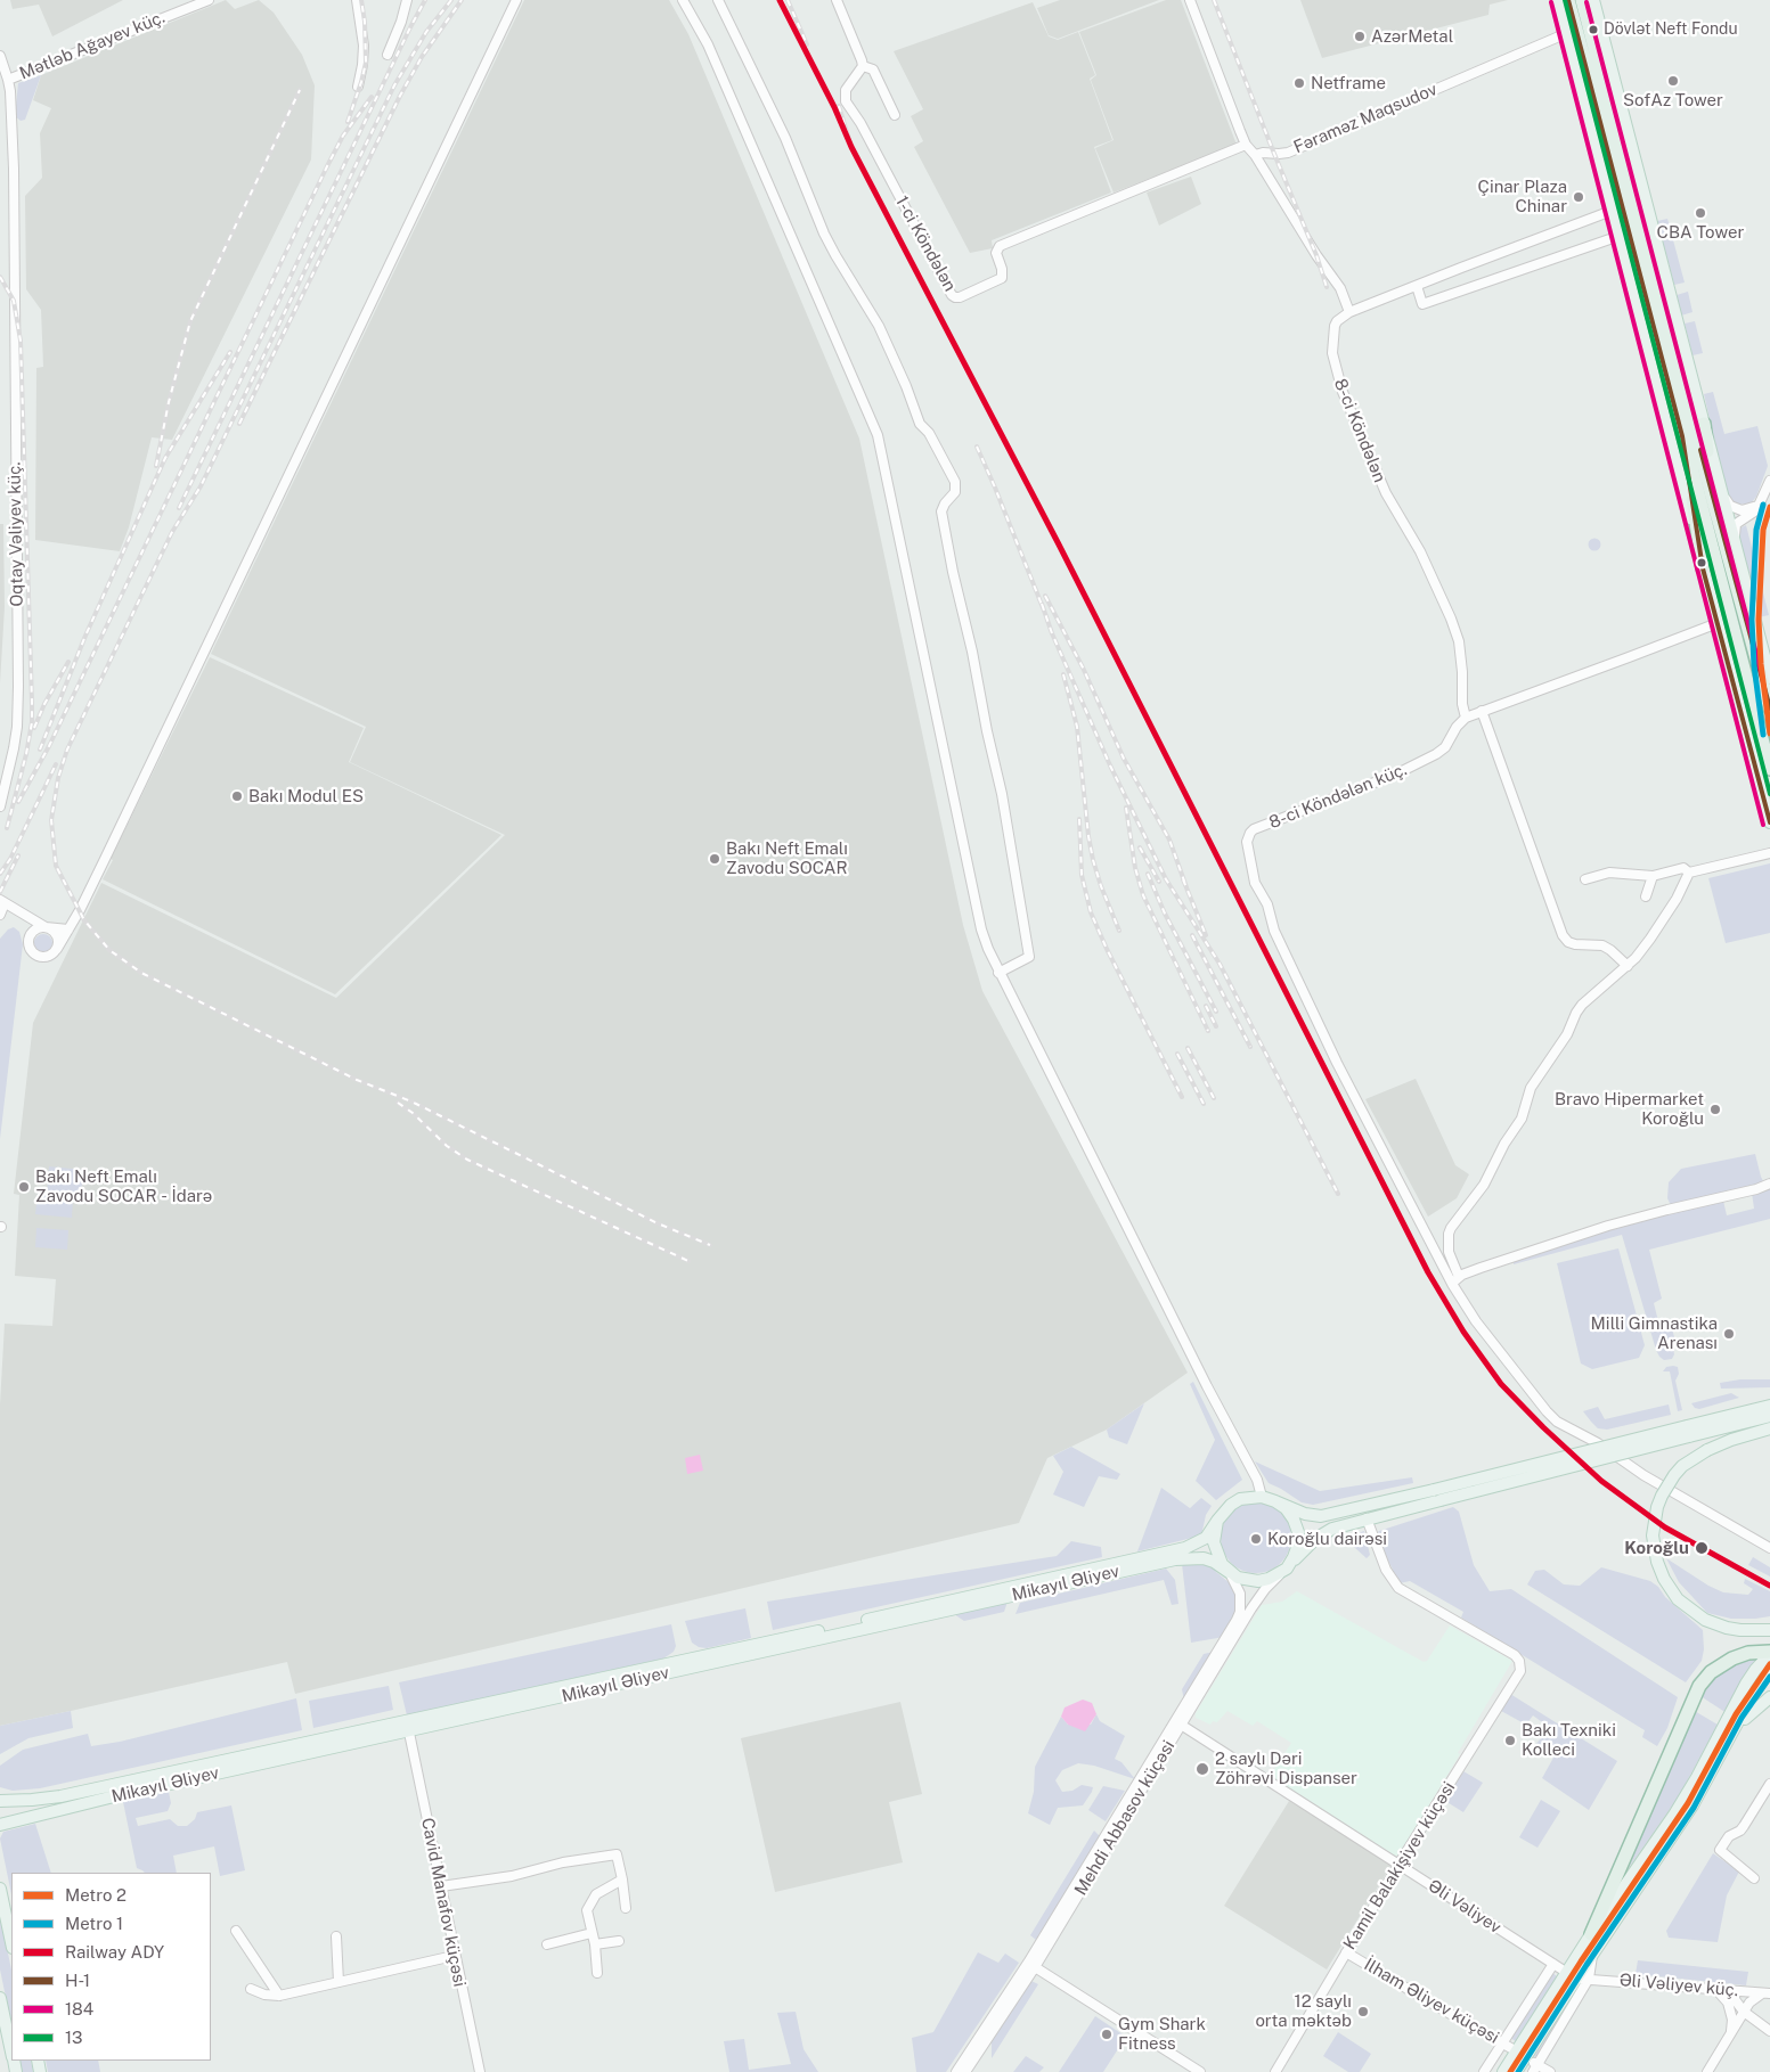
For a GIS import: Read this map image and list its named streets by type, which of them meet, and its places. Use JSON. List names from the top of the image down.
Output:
{
  "streets": {
    "main road": ["Mikayıl Əliyev"],
    "street": [
      "Mətləb Ağayev küç.",
      "Fəraməz Maqsudov",
      "1-ci Köndələn",
      "8-ci Köndələn",
      "Oqtay Vəliyev küç.",
      "8-ci Köndələn küç.",
      "Mehdi Abbasov küçəsi",
      "Kamil Balakişiyev küçəsi",
      "Cavid Manafov küçəsi",
      "Əli Vəliyev",
      "Əli Vəliyev küç.",
      "İlham Əliyev küçəsi"
    ]
  },
  "crossings": [
    ["Mətləb Ağayev küç.", "Oqtay Vəliyev küç."],
    ["8-ci Köndələn", "8-ci Köndələn küç."],
    ["Mikayıl Əliyev", "Mehdi Abbasov küçəsi"],
    ["Mikayıl Əliyev", "Cavid Manafov küçəsi"],
    ["Mehdi Abbasov küçəsi", "Əli Vəliyev"],
    ["Kamil Balakişiyev küçəsi", "Əli Vəliyev"],
    ["Kamil Balakişiyev küçəsi", "İlham Əliyev küçəsi"],
    ["Əli Vəliyev", "Əli Vəliyev küç."]
  ],
  "places": [
    "Dövlət Neft Fondu",
    "AzərMetal",
    "SofAz Tower",
    "Netframe",
    "Çinar Plaza Chinar",
    "CBA Tower",
    "Bakı Modul ES",
    "Bakı Neft Emalı Zavodu SOCAR",
    "Bravo Hipermarket Koroğlu",
    "Bakı Neft Emalı Zavodu SOCAR - İdarə",
    "Milli Gimnastika Arenası",
    "Koroğlu dairəsi",
    "Koroğlu",
    "Bakı Texniki Kolleci",
    "2 saylı Dəri Zöhrəvi Dispanser",
    "12 saylı orta məktəb",
    "Gym Shark Fitness"
  ],
  "lines": [
    "rail line ADY",
    "transit line H-1",
    "transit line 13",
    "transit line 184",
    "metro line 1",
    "metro line 2"
  ],
  "legend": [
    "Metro 2",
    "Metro 1",
    "Railway ADY",
    "H-1",
    "184",
    "13"
  ]
}
